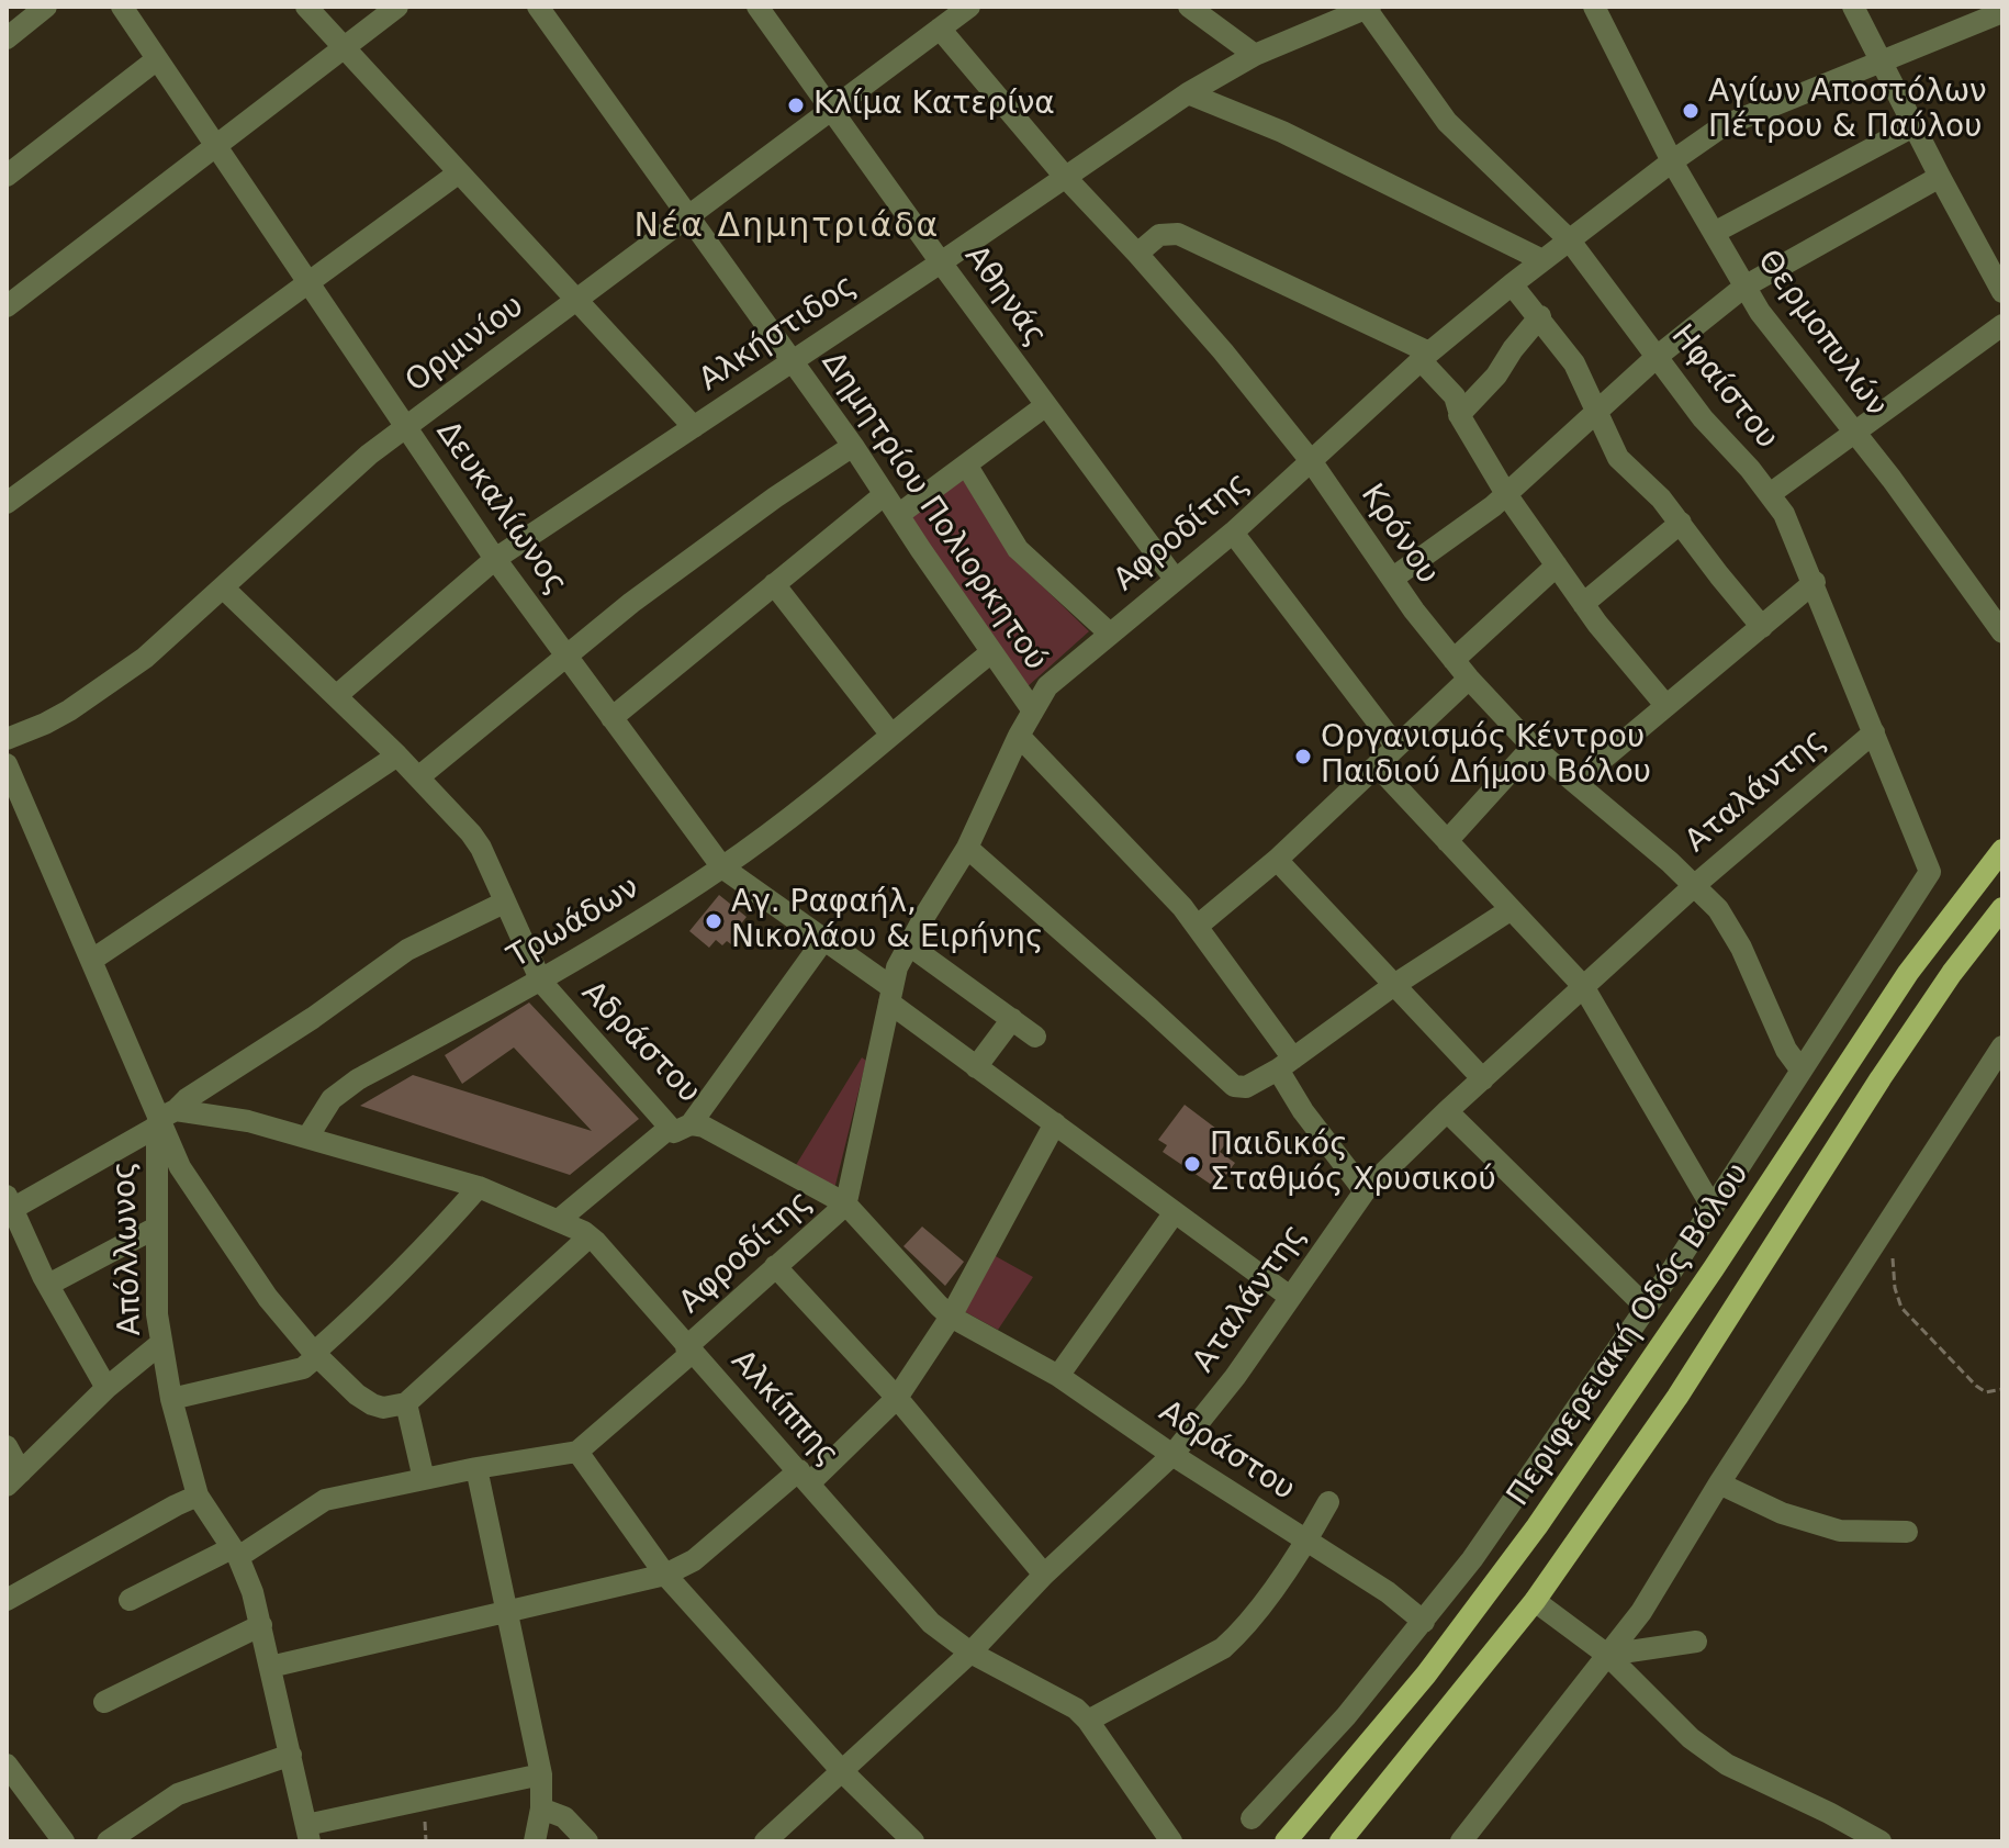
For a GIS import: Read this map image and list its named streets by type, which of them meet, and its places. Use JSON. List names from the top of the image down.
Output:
{
  "streets": {
    "main road": ["Περιφερειακή Οδός Βόλου"],
    "street": [
      "Αθηνάς",
      "Αλκήστιδος",
      "Θερμοπυλών",
      "Ορμινίου",
      "Ηφαίστου",
      "Δευκαλίωνος",
      "Δημητρίου Πολιορκητού",
      "Αφροδίτης",
      "Κρόνου",
      "Αταλάντης",
      "Τρωάδων",
      "Αδράστου",
      "Απόλλωνος",
      "Αλκίππης"
    ]
  },
  "crossings": [
    ["Αθηνάς", "Αλκήστιδος"],
    ["Αθηνάς", "Ορμινίου"],
    ["Αθηνάς", "Αφροδίτης"],
    ["Αλκήστιδος", "Ηφαίστου"],
    ["Αλκήστιδος", "Δευκαλίωνος"],
    ["Αλκήστιδος", "Δημητρίου Πολιορκητού"],
    ["Αλκήστιδος", "Κρόνου"],
    ["Αλκήστιδος", "Αδράστου"],
    ["Θερμοπυλών", "Αφροδίτης"],
    ["Ορμινίου", "Δευκαλίωνος"],
    ["Ορμινίου", "Δημητρίου Πολιορκητού"],
    ["Ορμινίου", "Κρόνου"],
    ["Ορμινίου", "Αδράστου"],
    ["Ηφαίστου", "Αφροδίτης"],
    ["Ηφαίστου", "Κρόνου"],
    ["Ηφαίστου", "Αταλάντης"],
    ["Δευκαλίωνος", "Αφροδίτης"],
    ["Δευκαλίωνος", "Αταλάντης"],
    ["Δευκαλίωνος", "Τρωάδων"],
    ["Δημητρίου Πολιορκητού", "Αφροδίτης"],
    ["Δημητρίου Πολιορκητού", "Τρωάδων"],
    ["Αφροδίτης", "Κρόνου"],
    ["Αφροδίτης", "Αδράστου"],
    ["Αφροδίτης", "Αλκίππης"],
    ["Κρόνου", "Αταλάντης"],
    ["Αταλάντης", "Αδράστου"],
    ["Αταλάντης", "Αλκίππης"],
    ["Τρωάδων", "Αδράστου"],
    ["Τρωάδων", "Αλκίππης"]
  ],
  "districts": ["Νέα Δημητριάδα"],
  "places": [
    "Κλίμα Κατερίνα",
    "Αγίων Αποστόλων Πέτρου & Παύλου",
    "Οργανισμός Κέντρου Παιδιού Δήμου Βόλου",
    "Αγ. Ραφαήλ, Νικολάου & Ειρήνης",
    "Παιδικός Σταθμός Χρυσικού"
  ]
}
